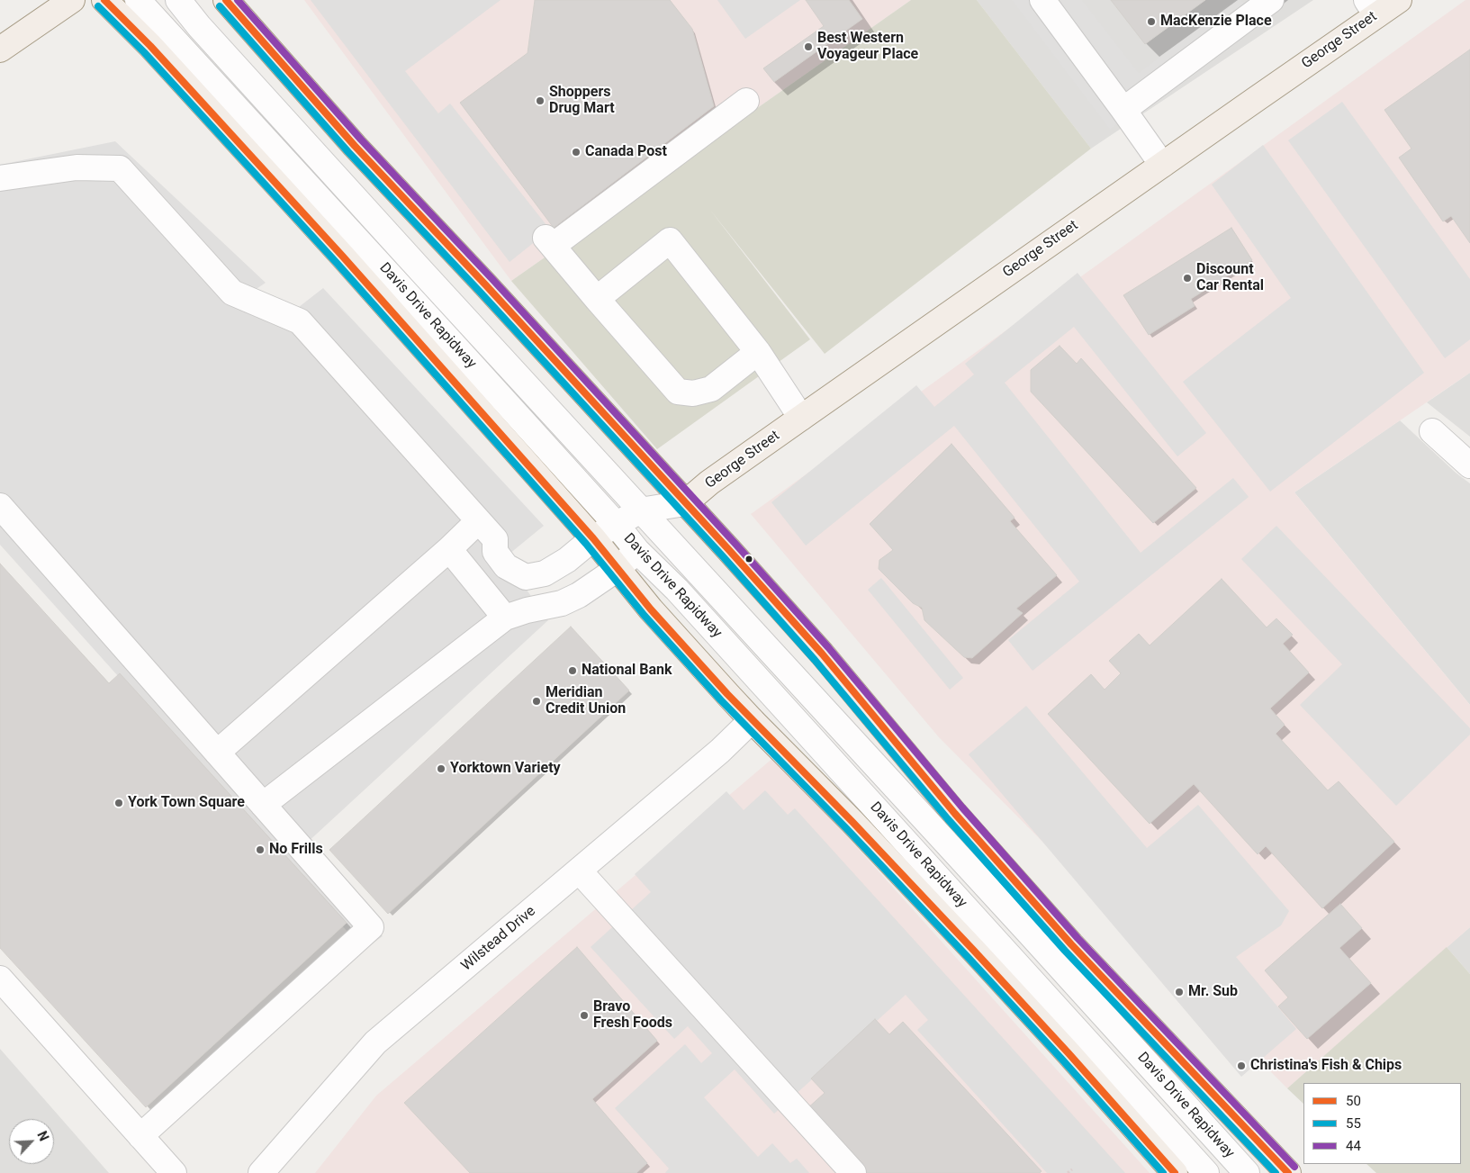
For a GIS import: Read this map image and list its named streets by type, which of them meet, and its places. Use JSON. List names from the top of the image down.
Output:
{
  "streets": {
    "main road": ["George Street"],
    "street": ["Davis Drive Rapidway", "Wilstead Drive"]
  },
  "places": [
    "MacKenzie Place",
    "Best Western Voyageur Place",
    "Shoppers Drug Mart",
    "Canada Post",
    "Discount Car Rental",
    "National Bank",
    "Meridian Credit Union",
    "Yorktown Variety",
    "York Town Square",
    "No Frills",
    "Mr. Sub",
    "Bravo Fresh Foods",
    "Christina's Fish & Chips"
  ],
  "lines": ["transit line 50", "transit line 44", "transit line 55"],
  "legend": ["50", "55", "44"],
  "north": "top right"
}
